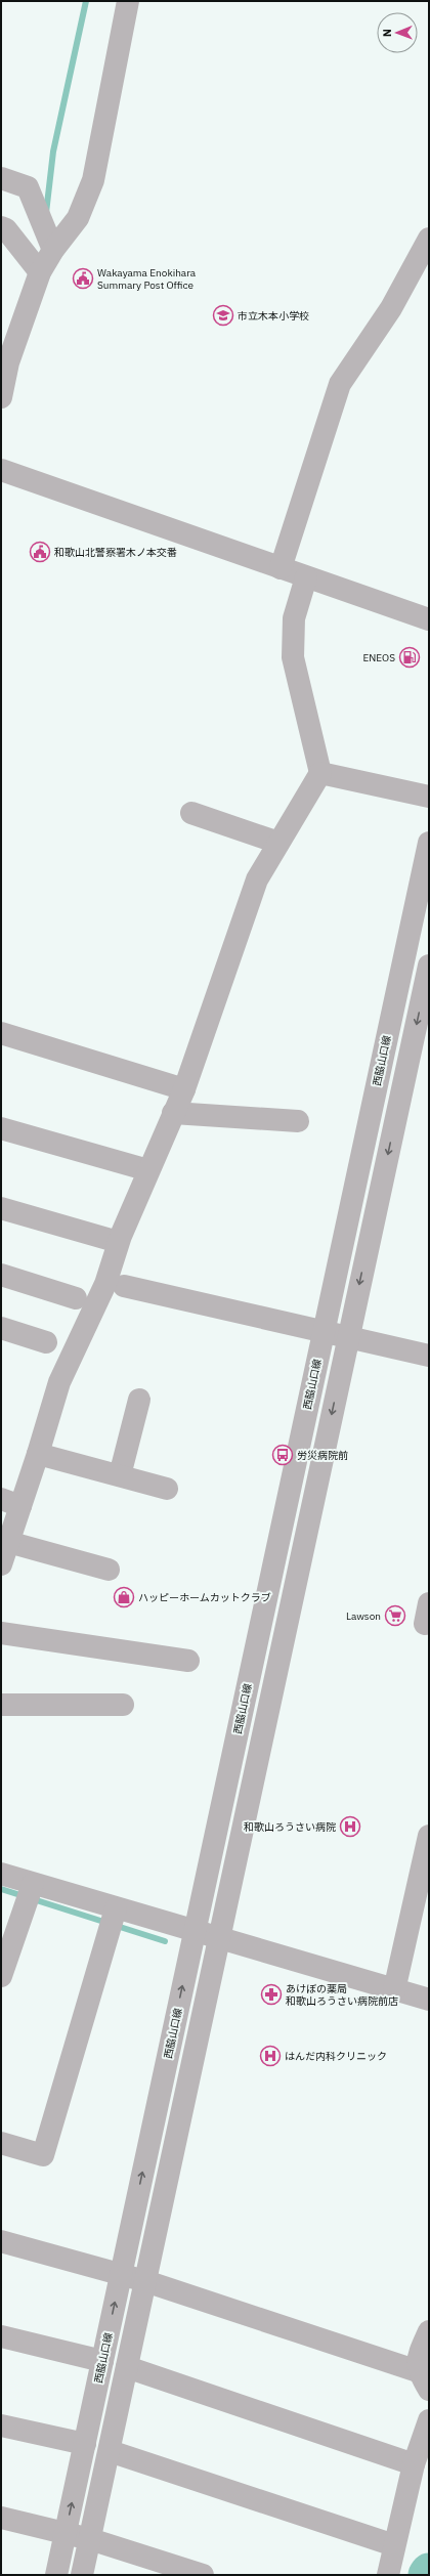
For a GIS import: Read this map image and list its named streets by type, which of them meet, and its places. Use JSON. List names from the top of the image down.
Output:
{
  "streets": {
    "street": ["西脇山口線"]
  },
  "places": {
    "public building": ["Wakayama Enokihara Summary Post Office", "和歌山北警察署木ノ本交番"],
    "school or university": ["市立木本小学校"],
    "fuel station": ["ENEOS"],
    "bus stop": ["労災病院前"],
    "shop": ["ハッピーホームカットクラブ"],
    "supermarket": ["Lawson"],
    "hospital": ["和歌山ろうさい病院", "はんだ内科クリニック"],
    "pharmacy": ["あけぼの薬局 和歌山ろうさい病院前店"]
  },
  "north": "left"
}
